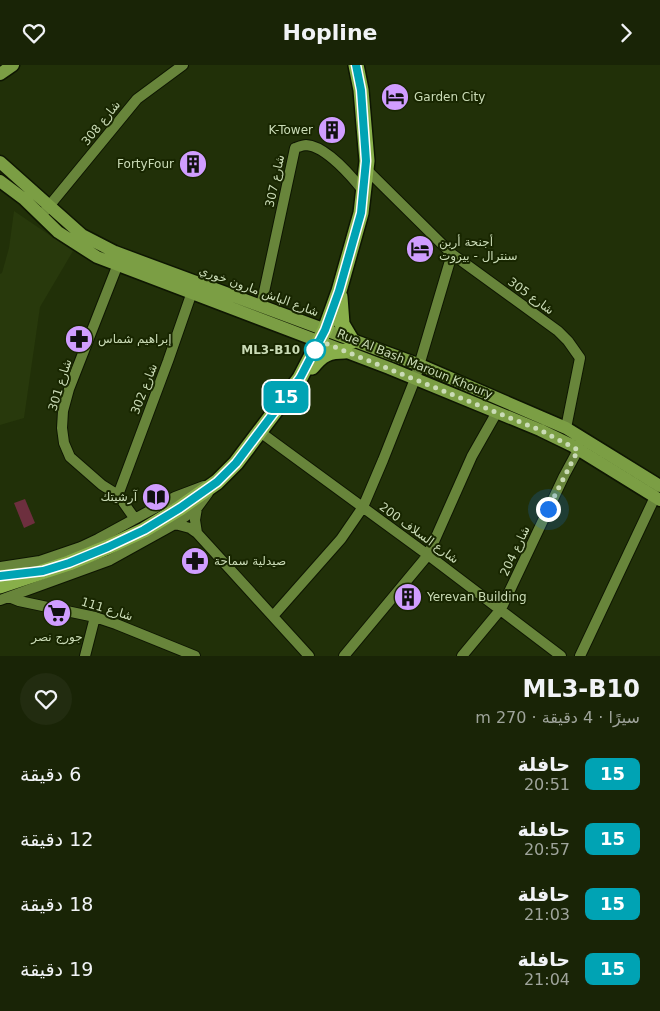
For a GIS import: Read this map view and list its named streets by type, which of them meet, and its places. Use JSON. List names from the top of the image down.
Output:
{
  "streets": {
    "main road": ["شارع الباش مارون خوري", "Rue Al Bash Maroun Khoury"],
    "street": [
      "شارع 308",
      "شارع 307",
      "شارع 305",
      "شارع 301",
      "شارع 302",
      "200 شارع السلاف",
      "شارع 204",
      "شارع 111"
    ]
  },
  "crossings": [
    ["شارع 308", "شارع الباش مارون خوري"],
    ["شارع 308", "Rue Al Bash Maroun Khoury"],
    ["شارع 307", "شارع الباش مارون خوري"],
    ["شارع الباش مارون خوري", "Rue Al Bash Maroun Khoury"],
    ["Rue Al Bash Maroun Khoury", "شارع 301"],
    ["Rue Al Bash Maroun Khoury", "شارع 302"],
    ["Rue Al Bash Maroun Khoury", "شارع 204"],
    ["شارع 301", "شارع 302"],
    ["200 شارع السلاف", "شارع 204"]
  ],
  "places": {
    "hotel": ["Garden City", "أجنحة أربن سنترال - بيروت"],
    "building": ["K-Tower", "FortyFour", "Yerevan Building"],
    "pharmacy": ["إبراهيم شماس", "صيدلية سماحة"],
    "other": ["ML3-B10"],
    "library": ["آرشيتك"],
    "supermarket": ["جورج نصر"]
  },
  "lines": ["bus line 15"],
  "page": {
    "header": "Hopline",
    "on_map": "15",
    "heading": ["ML3-B10", "سيرًا · 4 دقيقة · 270 m"],
    "list": [
      {
        "mark": "15",
        "name": "حافلة",
        "note": "20:51",
        "value": "6 دقيقة"
      },
      {
        "mark": "15",
        "name": "حافلة",
        "note": "20:57",
        "value": "12 دقيقة"
      },
      {
        "mark": "15",
        "name": "حافلة",
        "note": "21:03",
        "value": "18 دقيقة"
      },
      {
        "mark": "15",
        "name": "حافلة",
        "note": "21:04",
        "value": "19 دقيقة"
      }
    ]
  }
}
